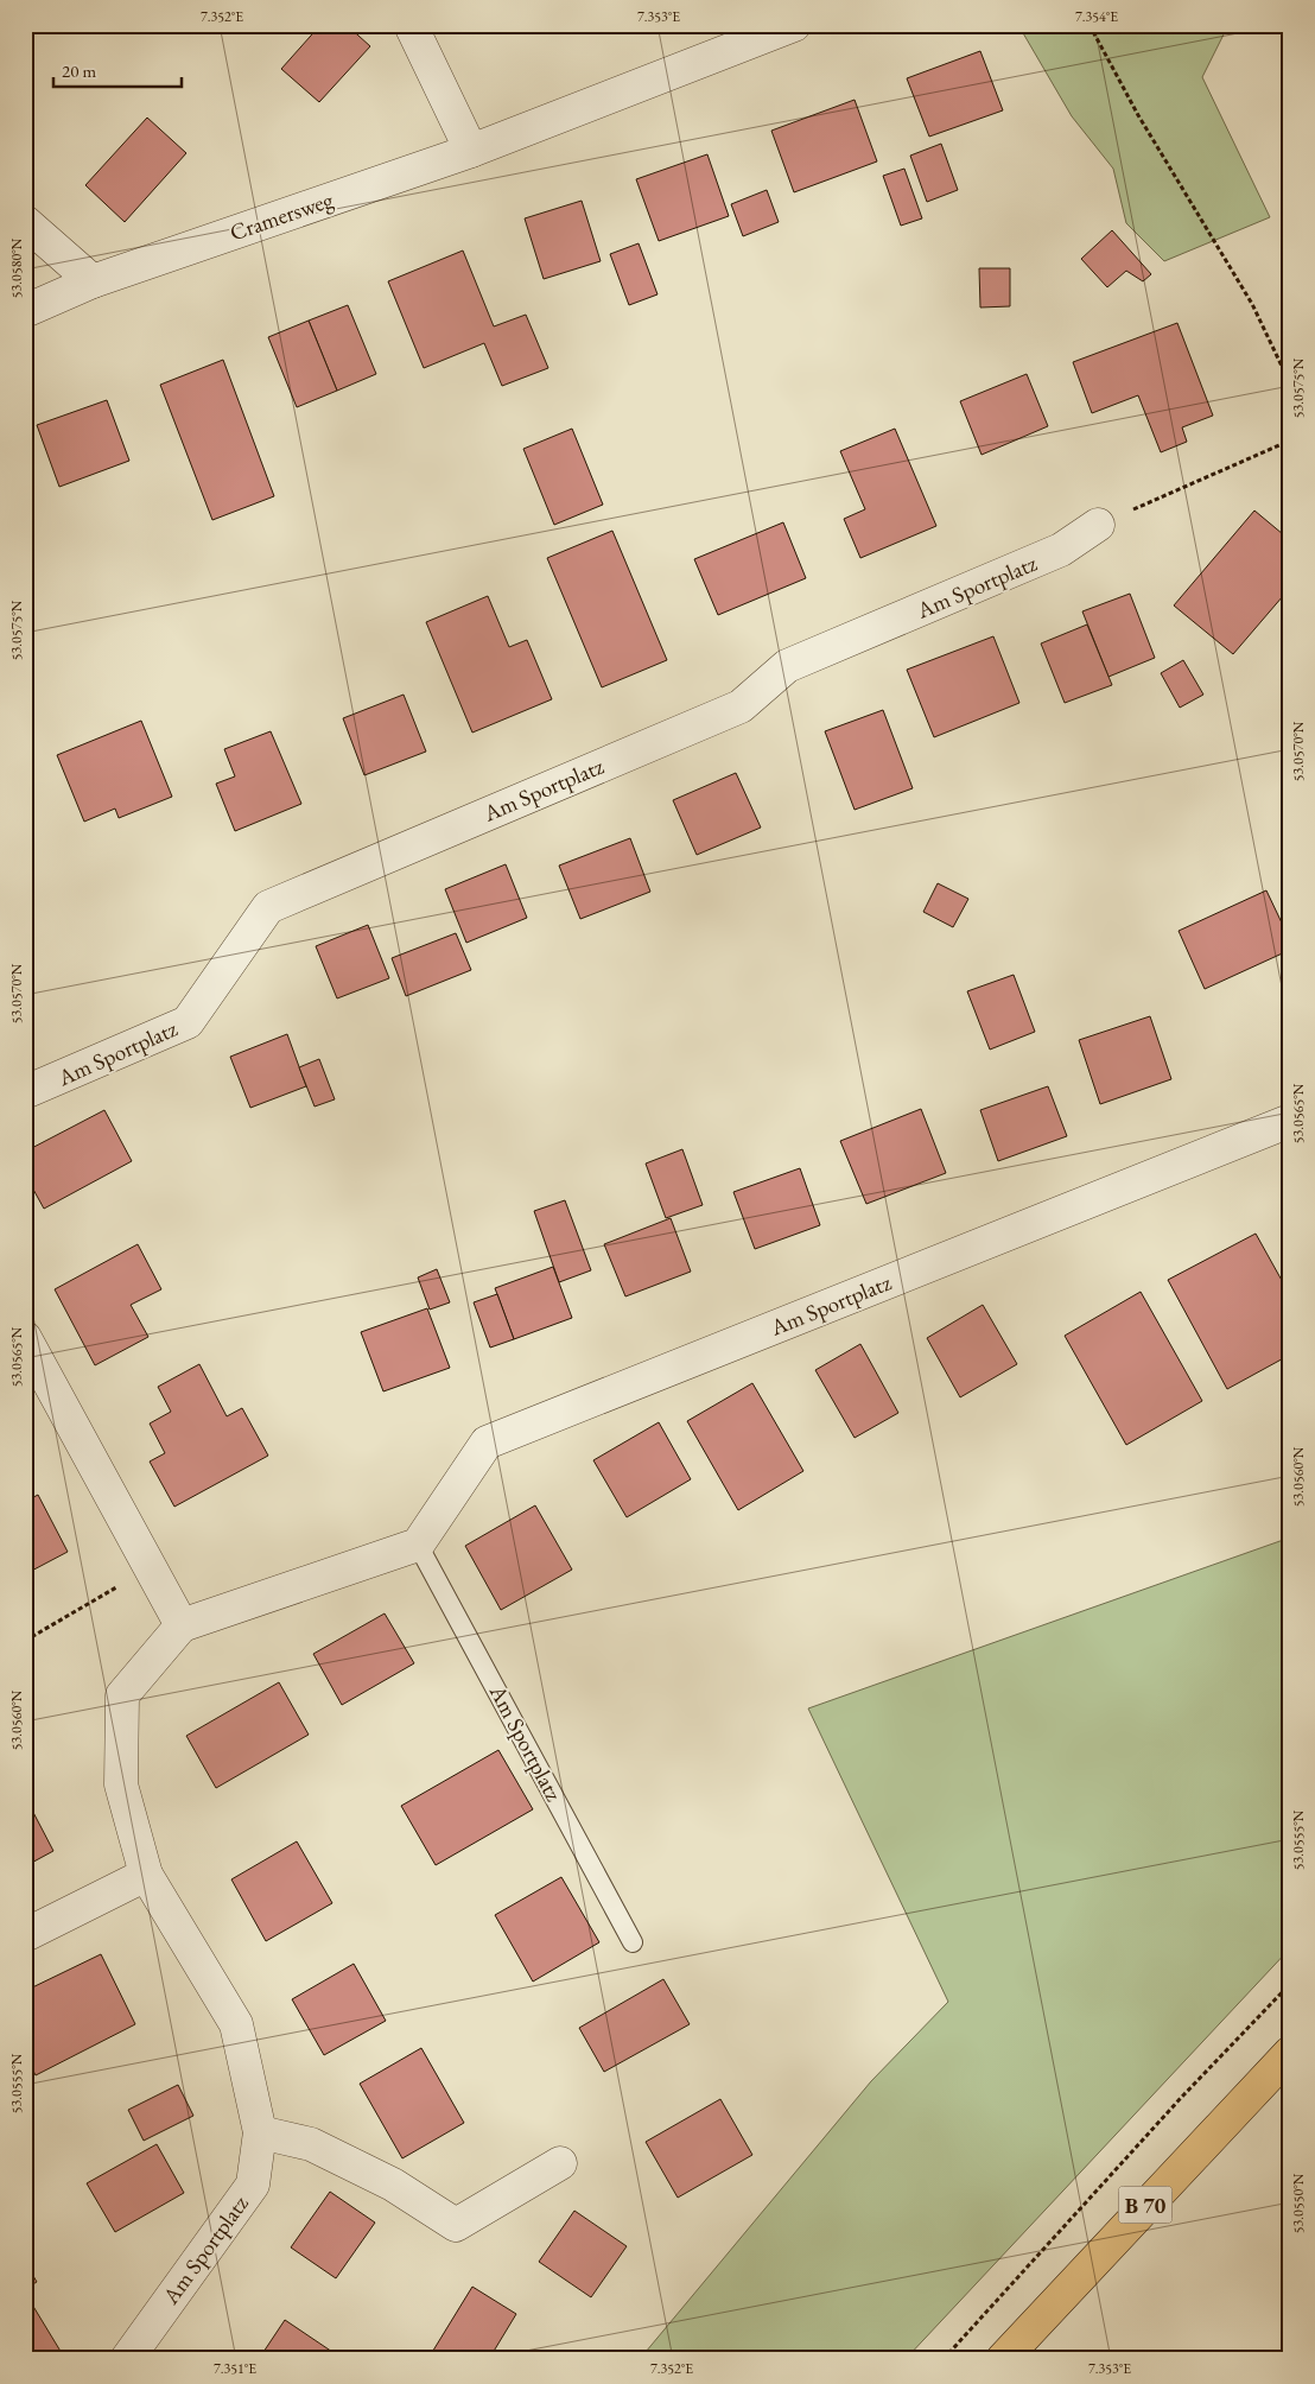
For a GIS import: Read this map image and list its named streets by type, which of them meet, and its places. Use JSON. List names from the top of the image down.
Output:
{
  "streets": {
    "main road": ["B 70"],
    "street": ["Cramersweg", "Am Sportplatz"]
  },
  "scale_bar": "20 m",
  "coordinates": [
    "7.352°E",
    "7.353°E",
    "7.354°E",
    "53.0580°N",
    "53.0575°N",
    "53.0570°N",
    "53.0565°N",
    "53.0560°N",
    "53.0555°N",
    "53.0550°N",
    "7.351°E"
  ]
}
